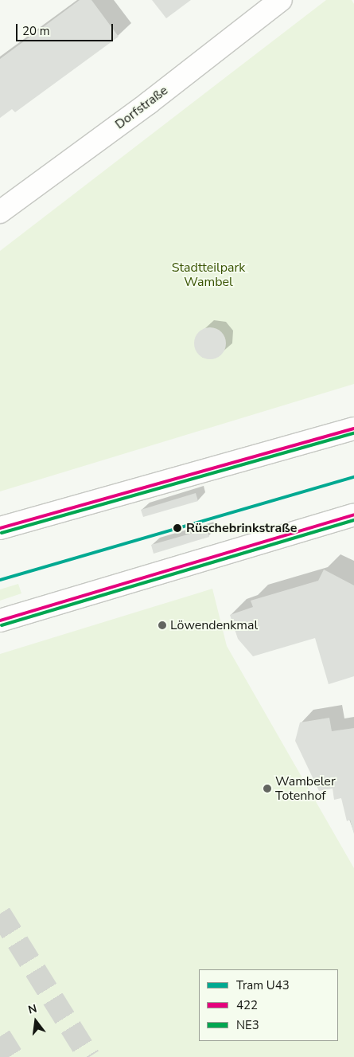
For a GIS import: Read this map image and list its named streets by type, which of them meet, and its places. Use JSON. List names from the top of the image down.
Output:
{
  "streets": {
    "main road": ["Dorfstraße"]
  },
  "parks": ["Stadtteilpark Wambel"],
  "places": ["Rüschebrinkstraße", "Löwendenkmal", "Wambeler Totenhof"],
  "lines": ["transit line 422", "transit line NE3", "tram line U43"],
  "legend": ["Tram U43", "422", "NE3"],
  "scale_bar": "20 m",
  "north": "top"
}
